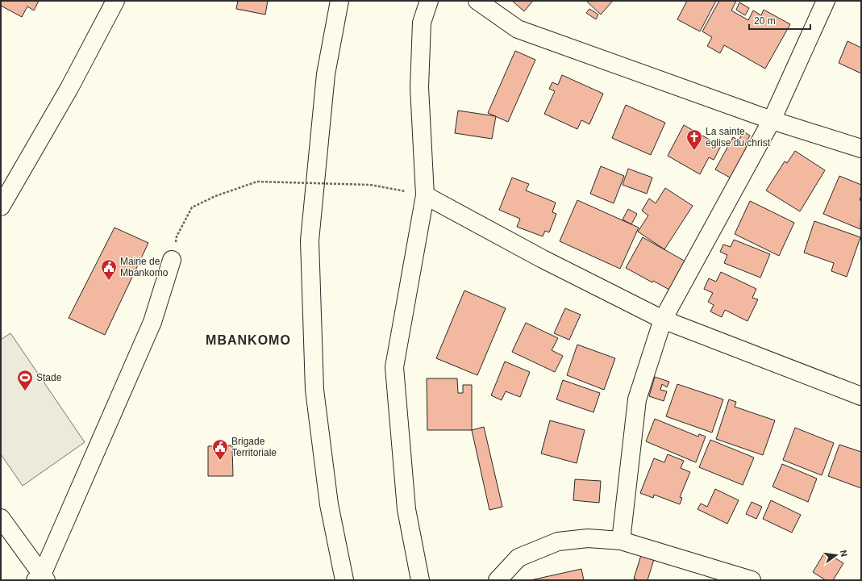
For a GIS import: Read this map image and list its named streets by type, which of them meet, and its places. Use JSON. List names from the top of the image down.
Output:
{
  "districts": ["MBANKOMO"],
  "places": {
    "church": ["La sainte eglise du christ"],
    "public building": ["Mairie de Mbankomo", "Brigade Territoriale"],
    "sports": ["Stade"]
  },
  "scale_bar": "20 m",
  "north": "right"
}
